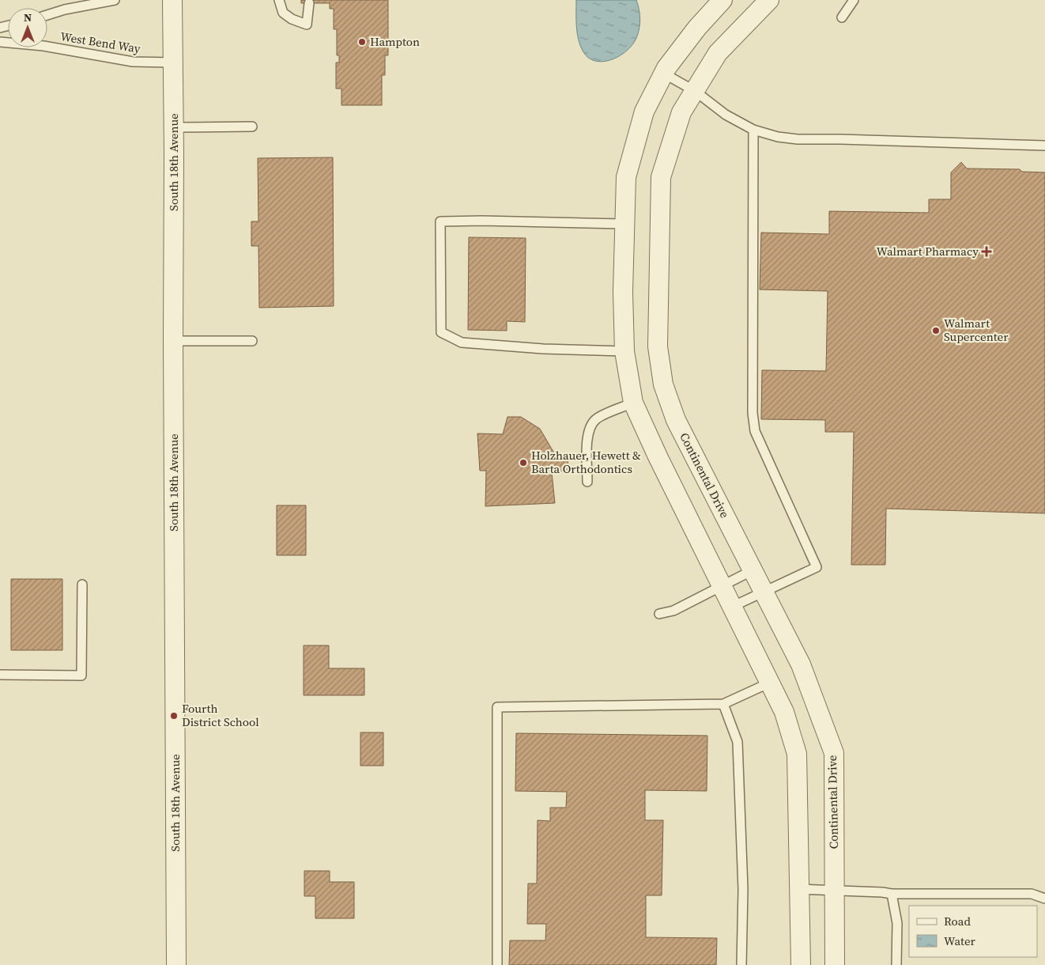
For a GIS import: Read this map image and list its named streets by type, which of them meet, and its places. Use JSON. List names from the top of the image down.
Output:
{
  "streets": {
    "street": ["South 18th Avenue", "Continental Drive"],
    "lane": ["West Bend Way"]
  },
  "crossings": [
    ["West Bend Way", "South 18th Avenue"]
  ],
  "places": {
    "other": [
      "Hampton",
      "Walmart Supercenter",
      "Holzhauer, Hewett & Barta Orthodontics",
      "Fourth District School"
    ],
    "health": ["Walmart Pharmacy"]
  },
  "legend": ["Road", "Water"],
  "north": "top"
}
